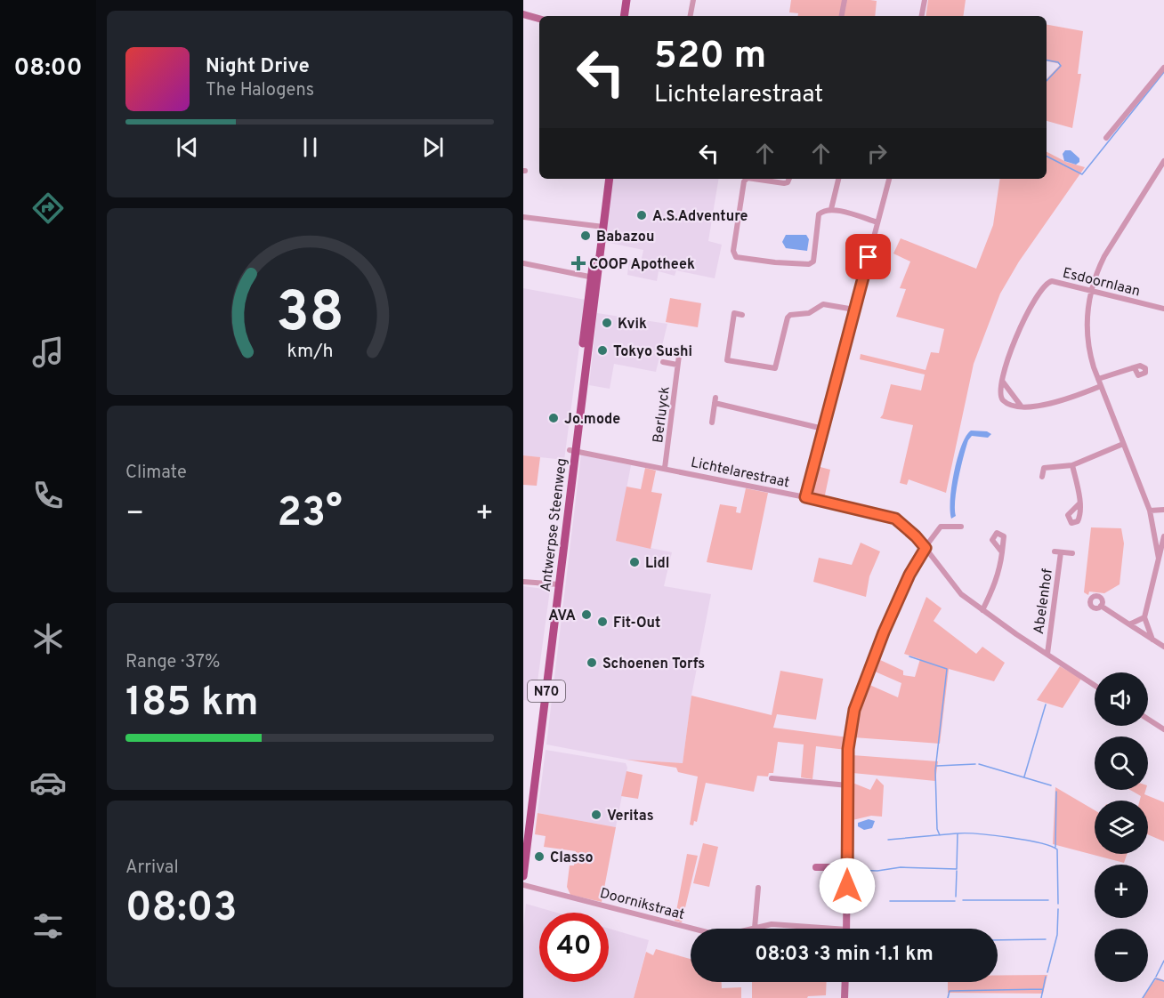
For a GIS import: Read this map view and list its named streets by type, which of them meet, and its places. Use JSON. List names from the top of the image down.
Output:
{
  "streets": {
    "main road": ["Antwerpse Steenweg", "N70"],
    "street": [
      "Esdoornlaan",
      "Berluyck",
      "Lichtelarestraat",
      "Abelenhof",
      "Doornikstraat"
    ]
  },
  "crossings": [
    ["Berluyck", "Lichtelarestraat"],
    ["Lichtelarestraat", "Antwerpse Steenweg"],
    ["Lichtelarestraat", "Abelenhof"]
  ],
  "places": {
    "other": [
      "A.S.Adventure",
      "Babazou",
      "Kvik",
      "Tokyo Sushi",
      "Jo.mode",
      "Lidl",
      "AVA",
      "Fit-Out",
      "Schoenen Torfs",
      "Veritas",
      "Classo"
    ],
    "health": ["COOP Apotheek"]
  },
  "page": {
    "tabs": "08:00",
    "turn": ["520 m", "Lichtelarestraat"],
    "song": ["Night Drive", "The Halogens"],
    "tile": [
      "Climate",
      ["Range · 37%", "185 km"],
      ["Arrival", "08:03"]
    ],
    "heat": ["−", "23°", "+"],
    "map_buttons": ["+", "−"],
    "limit": "40",
    "trip": "08:03 · 3 min · 1.1 km",
    "gauge": ["38", "km/h"]
  }
}
